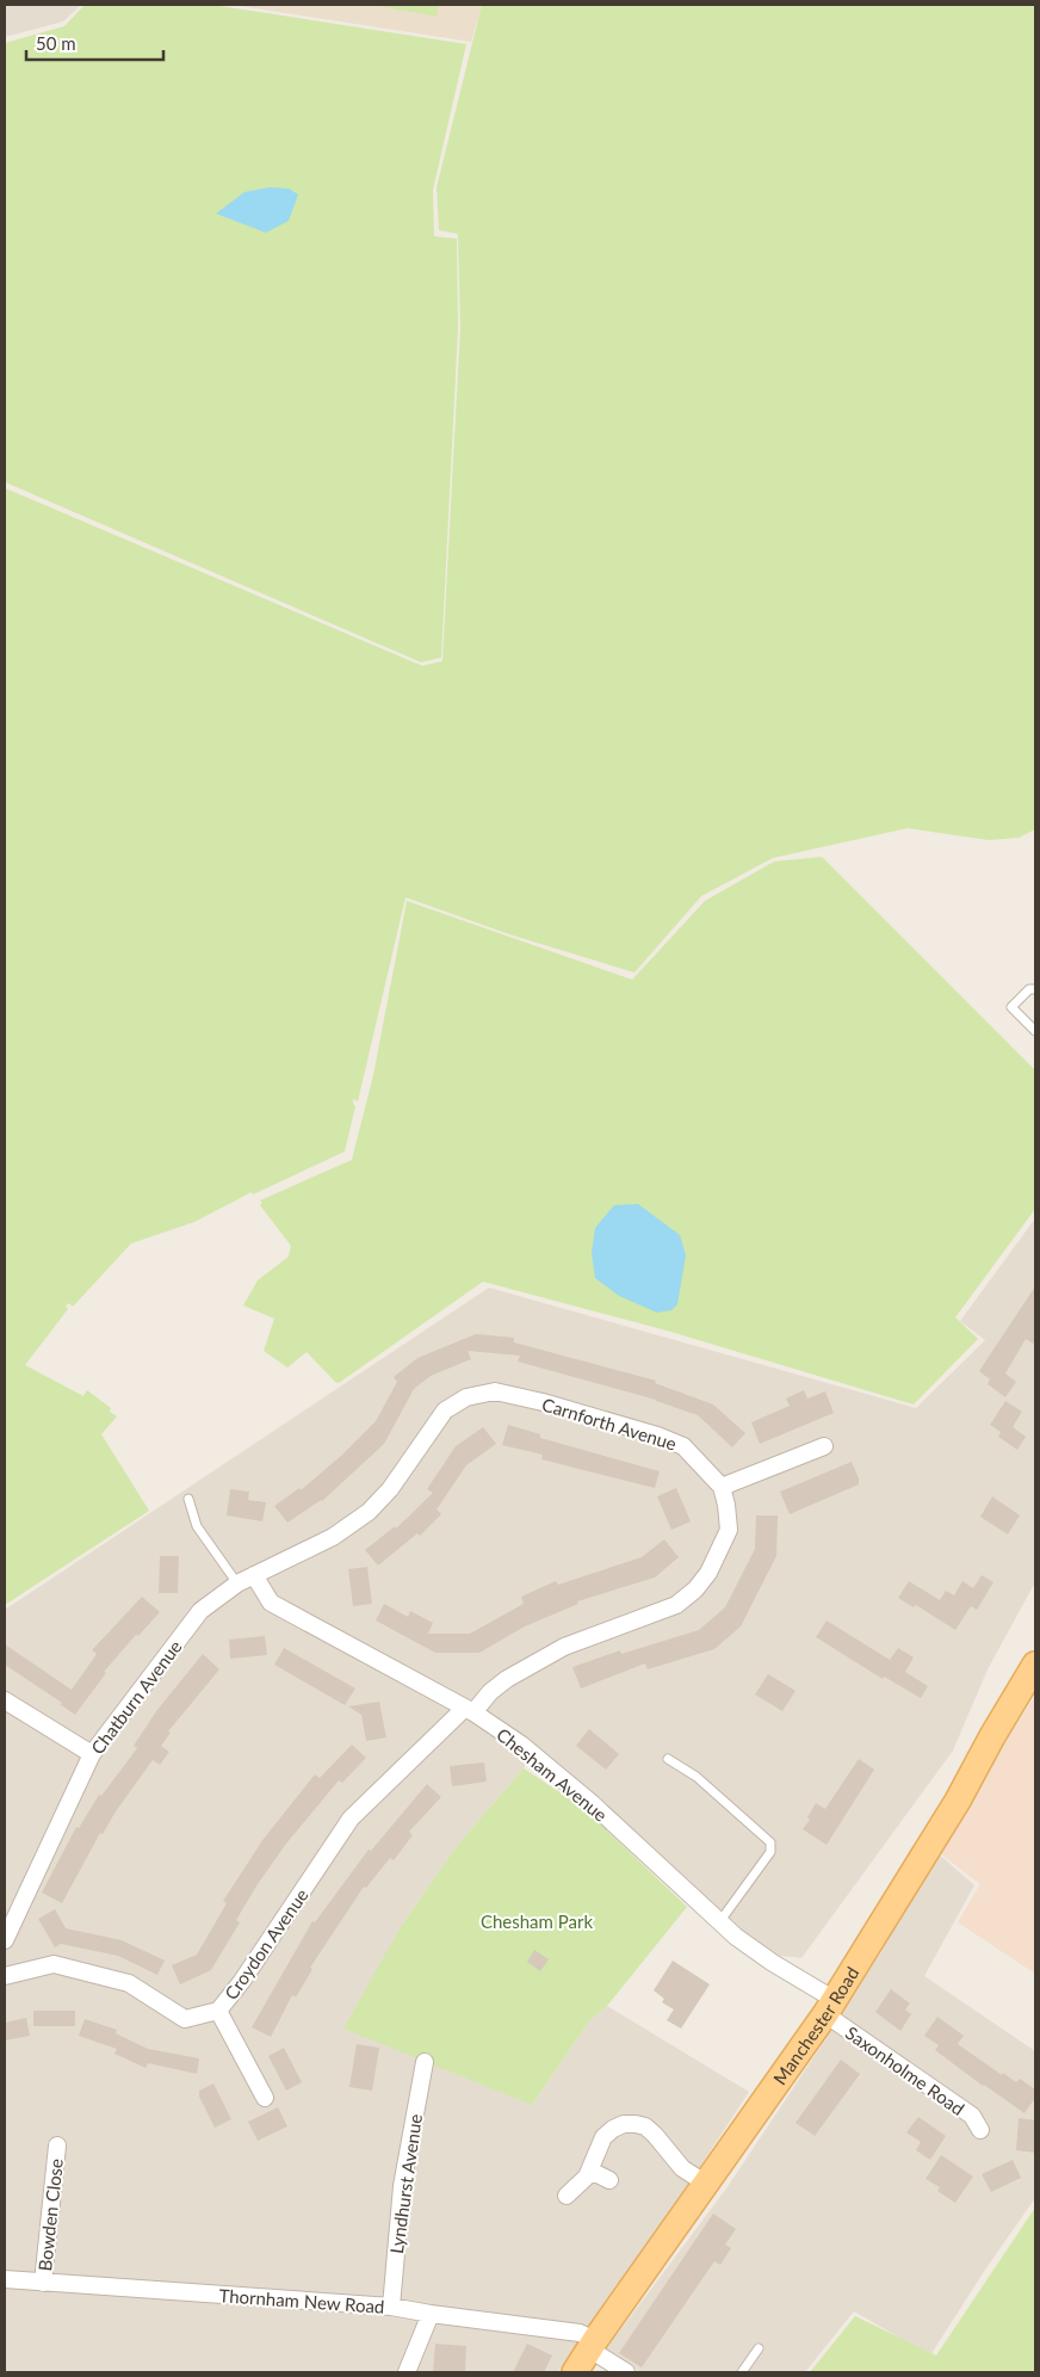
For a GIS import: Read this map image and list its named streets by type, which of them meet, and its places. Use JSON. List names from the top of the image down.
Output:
{
  "streets": {
    "main road": ["Manchester Road"],
    "street": [
      "Carnforth Avenue",
      "Chatburn Avenue",
      "Chesham Avenue",
      "Croydon Avenue",
      "Saxonholme Road",
      "Lyndhurst Avenue",
      "Bowden Close",
      "Thornham New Road"
    ]
  },
  "crossings": [
    ["Carnforth Avenue", "Chatburn Avenue"],
    ["Carnforth Avenue", "Chesham Avenue"],
    ["Chatburn Avenue", "Chesham Avenue"],
    ["Chesham Avenue", "Croydon Avenue"],
    ["Chesham Avenue", "Manchester Road"],
    ["Chesham Avenue", "Saxonholme Road"],
    ["Manchester Road", "Saxonholme Road"],
    ["Manchester Road", "Thornham New Road"],
    ["Lyndhurst Avenue", "Thornham New Road"],
    ["Bowden Close", "Thornham New Road"]
  ],
  "parks": ["Chesham Park"],
  "scale_bar": "50 m"
}
